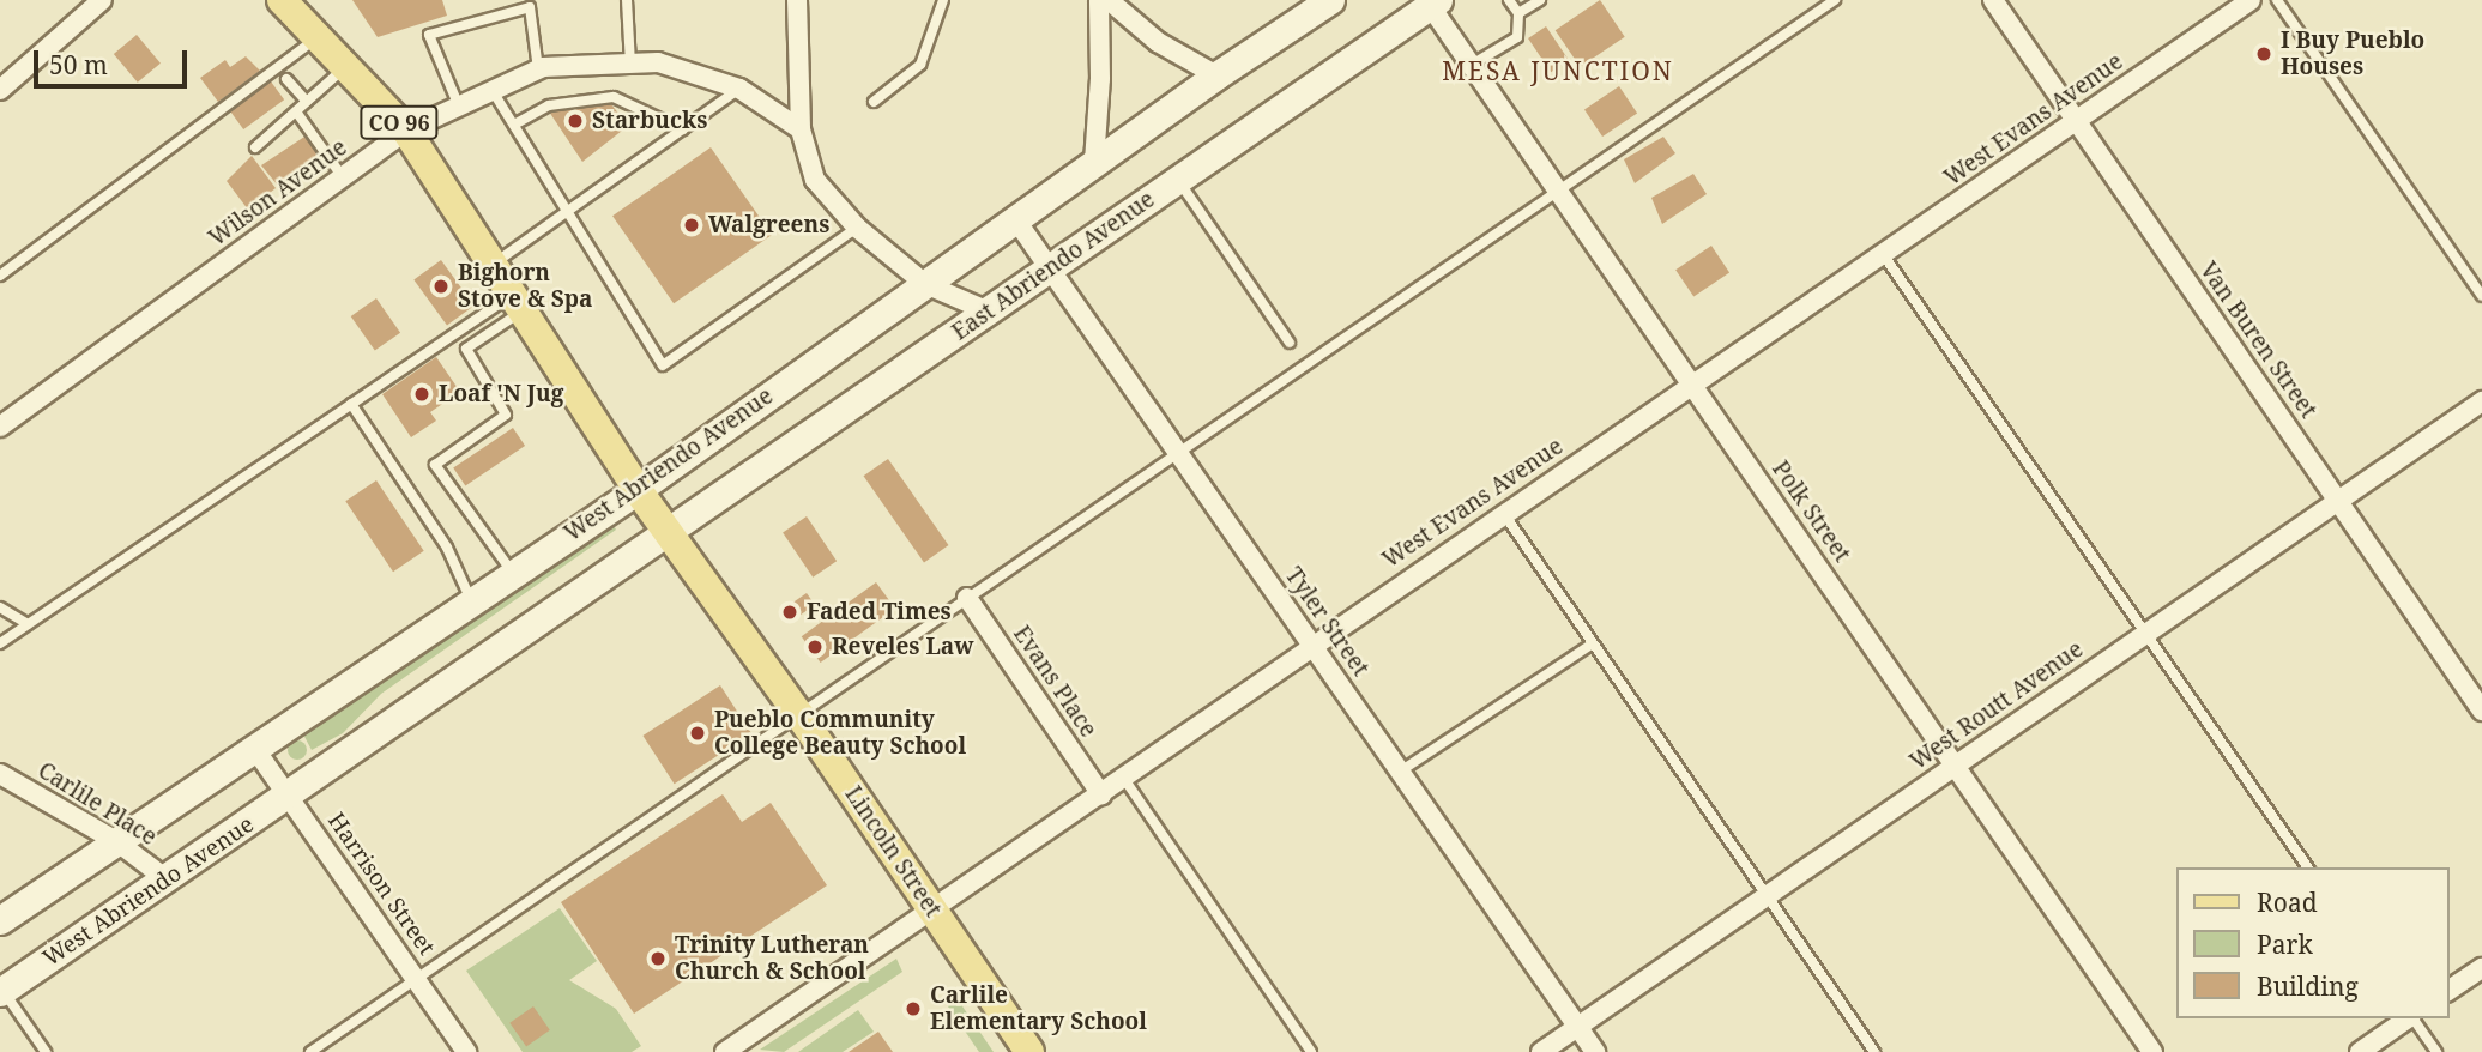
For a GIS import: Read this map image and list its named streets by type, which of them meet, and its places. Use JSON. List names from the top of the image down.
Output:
{
  "streets": {
    "main road": [
      "CO 96",
      "East Abriendo Avenue",
      "West Abriendo Avenue",
      "Lincoln Street"
    ],
    "street": [
      "West Evans Avenue",
      "Wilson Avenue",
      "Van Buren Street",
      "Polk Street",
      "Tyler Street",
      "Evans Place",
      "West Routt Avenue",
      "Carlile Place",
      "Harrison Street"
    ]
  },
  "crossings": [
    ["West Evans Avenue", "Van Buren Street"],
    ["West Evans Avenue", "Polk Street"],
    ["West Evans Avenue", "Tyler Street"],
    ["West Evans Avenue", "Evans Place"],
    ["West Evans Avenue", "Lincoln Street"],
    ["CO 96", "Wilson Avenue"],
    ["CO 96", "West Abriendo Avenue"],
    ["CO 96", "Lincoln Street"],
    ["East Abriendo Avenue", "West Abriendo Avenue"],
    ["East Abriendo Avenue", "Polk Street"],
    ["East Abriendo Avenue", "Tyler Street"],
    ["East Abriendo Avenue", "Lincoln Street"],
    ["Van Buren Street", "West Routt Avenue"],
    ["West Abriendo Avenue", "Tyler Street"],
    ["West Abriendo Avenue", "Carlile Place"],
    ["West Abriendo Avenue", "Lincoln Street"],
    ["West Abriendo Avenue", "Harrison Street"],
    ["Polk Street", "West Routt Avenue"],
    ["Tyler Street", "West Routt Avenue"]
  ],
  "districts": ["MESA JUNCTION"],
  "places": [
    "I Buy Pueblo Houses",
    "Starbucks",
    "Walgreens",
    "Bighorn Stove & Spa",
    "Loaf 'N Jug",
    "Faded Times",
    "Reveles Law",
    "Pueblo Community College Beauty School",
    "Trinity Lutheran Church & School",
    "Carlile Elementary School"
  ],
  "legend": ["Road", "Park", "Building"],
  "scale_bar": "50 m"
}
